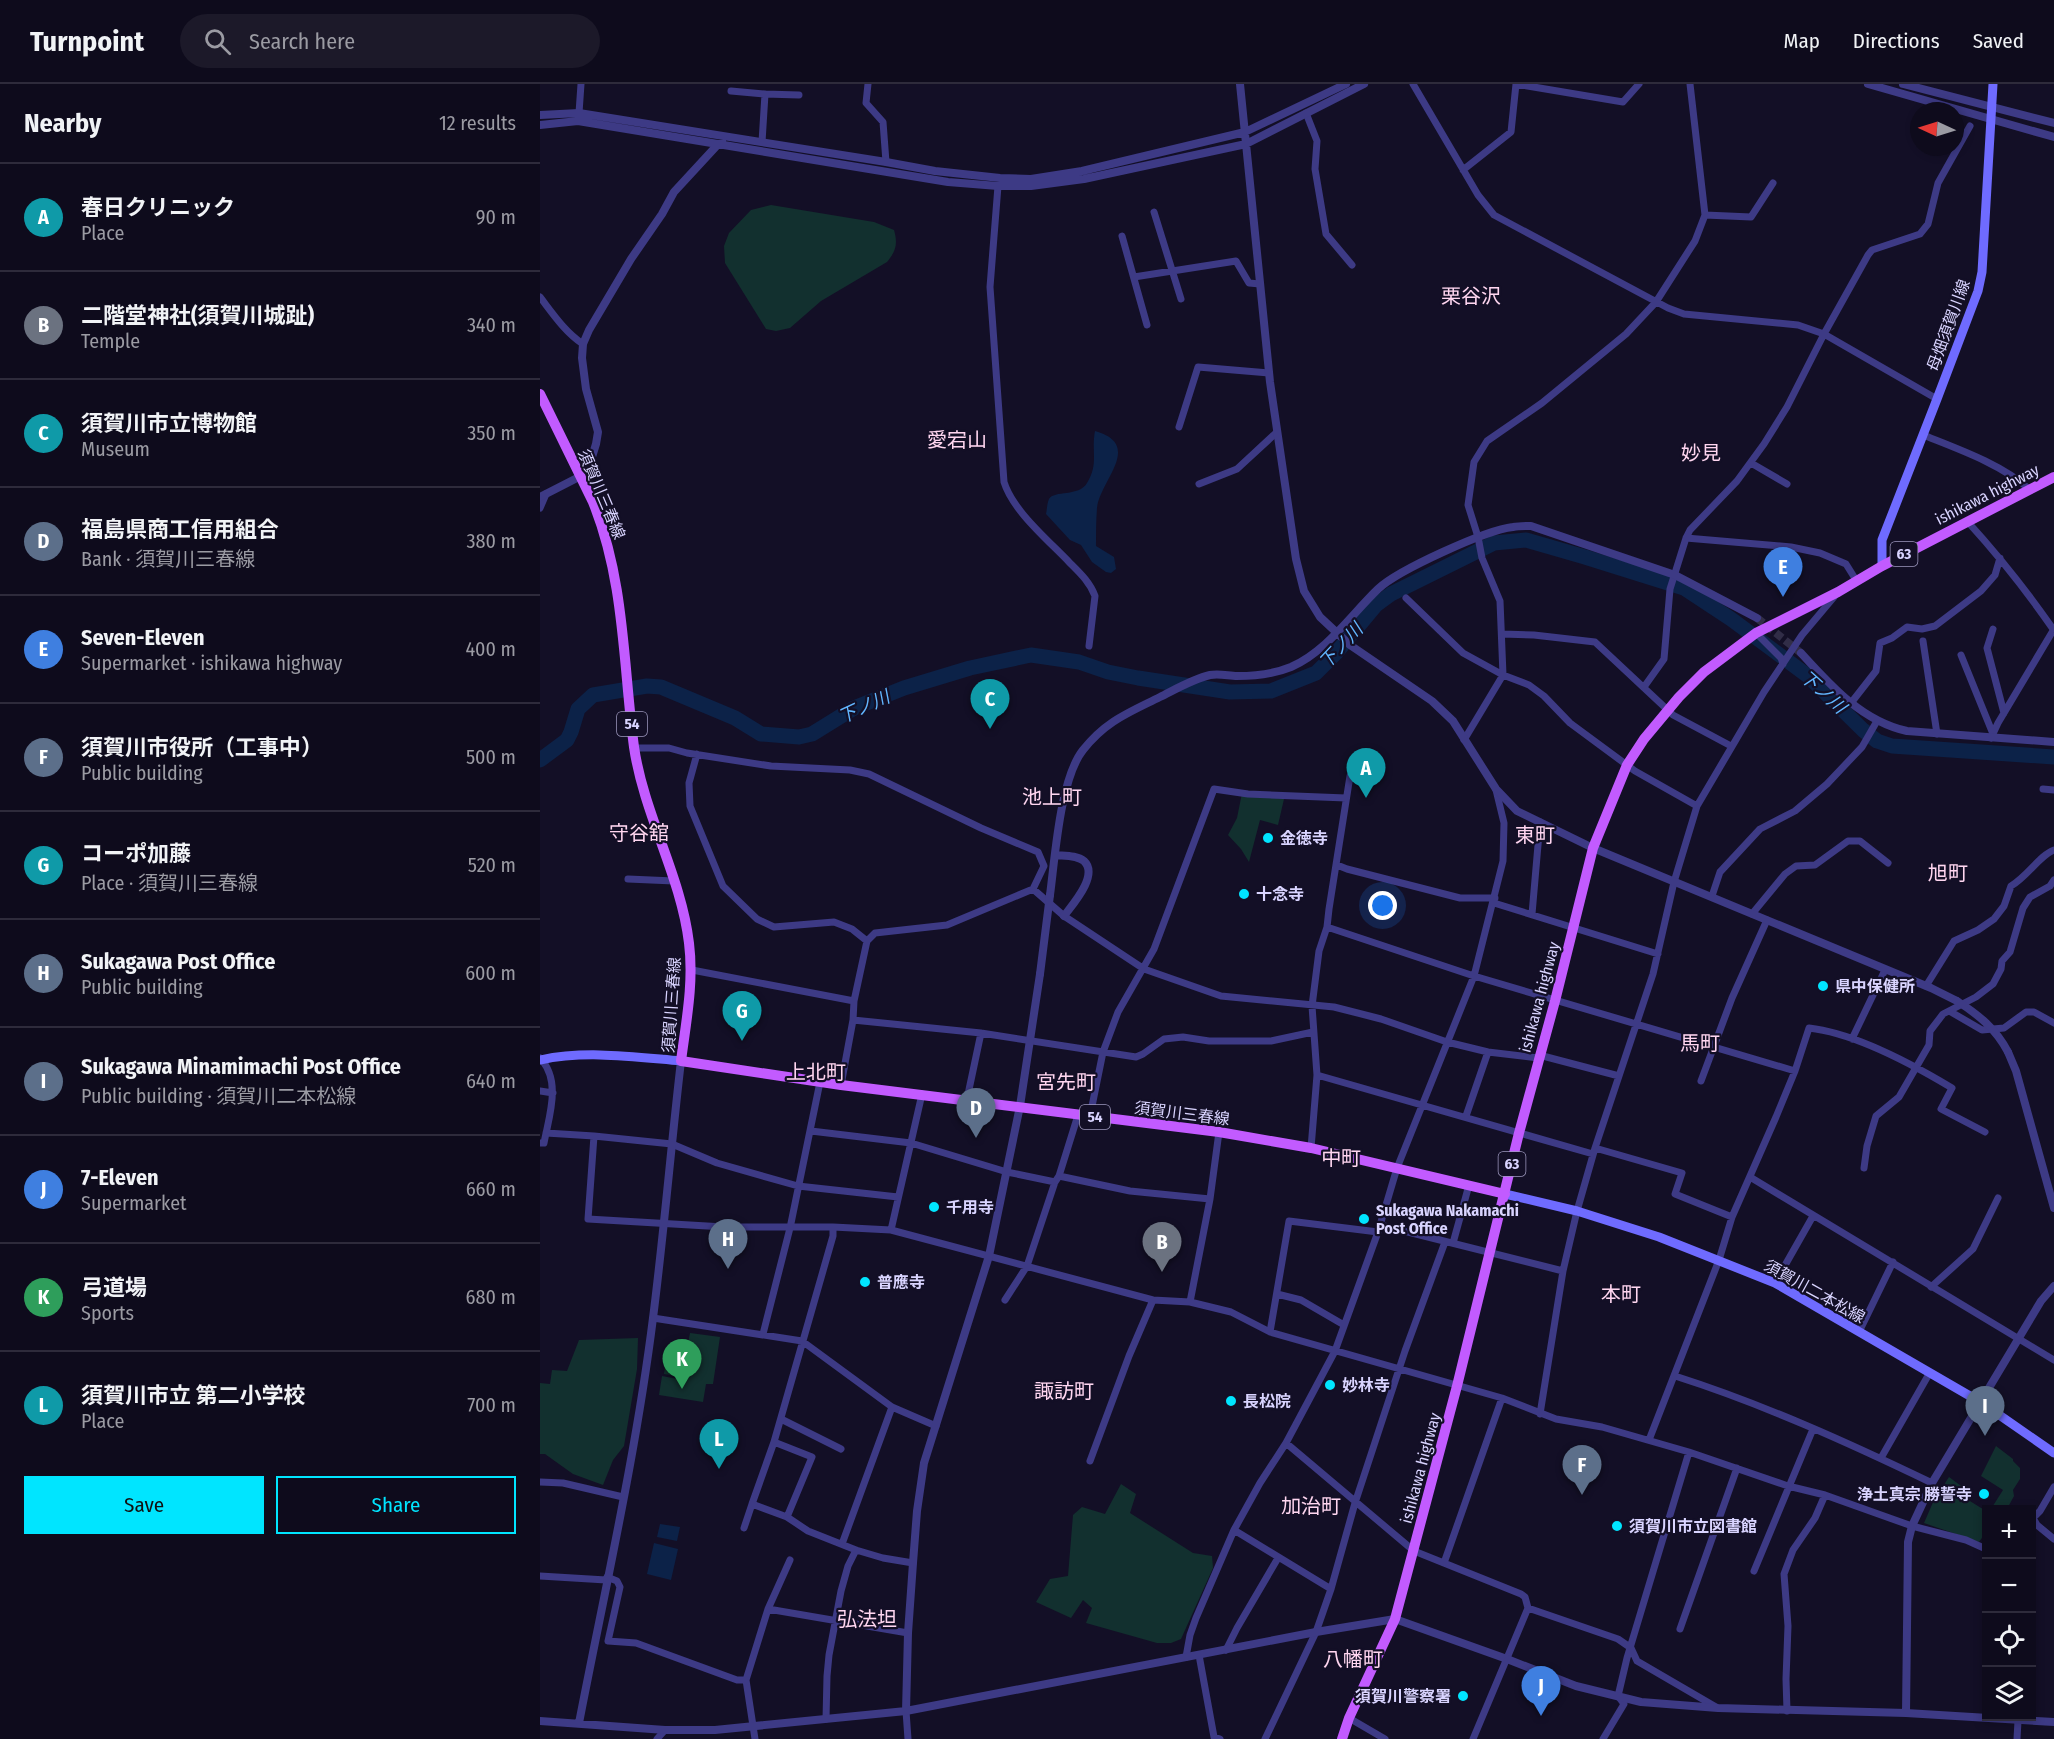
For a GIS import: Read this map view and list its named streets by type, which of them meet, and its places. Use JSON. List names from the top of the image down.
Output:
{
  "streets": {
    "main road": [
      "母畑須賀川線",
      "須賀川三春線",
      "ishikawa highway",
      "63",
      "54",
      "須賀川二本松線"
    ]
  },
  "crossings": [
    ["母畑須賀川線", "ishikawa highway"],
    ["須賀川三春線", "ishikawa highway"],
    ["須賀川三春線", "須賀川二本松線"],
    ["ishikawa highway", "須賀川二本松線"]
  ],
  "districts": [
    "栗谷沢",
    "愛宕山",
    "妙見",
    "池上町",
    "守谷舘",
    "東町",
    "旭町",
    "馬町",
    "上北町",
    "宮先町",
    "中町",
    "本町",
    "諏訪町",
    "加治町",
    "弘法坦",
    "八幡町"
  ],
  "water": ["下ノ川"],
  "places": [
    "金徳寺",
    "十念寺",
    "県中保健所",
    "千用寺",
    "Sukagawa Nakamachi Post Office",
    "普應寺",
    "妙林寺",
    "長松院",
    "浄土真宗 勝誓寺",
    "須賀川市立図書館",
    "須賀川警察署"
  ],
  "north": "left",
  "page": {
    "header": "Turnpoint",
    "search": "Search here",
    "nav": ["Map", "Directions", "Saved"],
    "heading": ["Nearby", "12 results"],
    "list": [
      {
        "mark": "A",
        "name": "春日クリニック",
        "note": "Place",
        "value": "90 m"
      },
      {
        "mark": "B",
        "name": "二階堂神社(須賀川城趾)",
        "note": "Temple",
        "value": "340 m"
      },
      {
        "mark": "C",
        "name": "須賀川市立博物館",
        "note": "Museum",
        "value": "350 m"
      },
      {
        "mark": "D",
        "name": "福島県商工信用組合",
        "note": "Bank · 須賀川三春線",
        "value": "380 m"
      },
      {
        "mark": "E",
        "name": "Seven-Eleven",
        "note": "Supermarket · ishikawa highway",
        "value": "400 m"
      },
      {
        "mark": "F",
        "name": "須賀川市役所（工事中）",
        "note": "Public building",
        "value": "500 m"
      },
      {
        "mark": "G",
        "name": "コーポ加藤",
        "note": "Place · 須賀川三春線",
        "value": "520 m"
      },
      {
        "mark": "H",
        "name": "Sukagawa Post Office",
        "note": "Public building",
        "value": "600 m"
      },
      {
        "mark": "I",
        "name": "Sukagawa Minamimachi Post Office",
        "note": "Public building · 須賀川二本松線",
        "value": "640 m"
      },
      {
        "mark": "J",
        "name": "7-Eleven",
        "note": "Supermarket",
        "value": "660 m"
      },
      {
        "mark": "K",
        "name": "弓道場",
        "note": "Sports",
        "value": "680 m"
      },
      {
        "mark": "L",
        "name": "須賀川市立 第二小学校",
        "note": "Place",
        "value": "700 m"
      }
    ],
    "pins": [
      "E",
      "C",
      "A",
      "G",
      "D",
      "H",
      "B",
      "K",
      "I",
      "L",
      "F",
      "J"
    ],
    "buttons": ["Save", "Share"],
    "map_buttons": ["+", "−"]
  }
}
